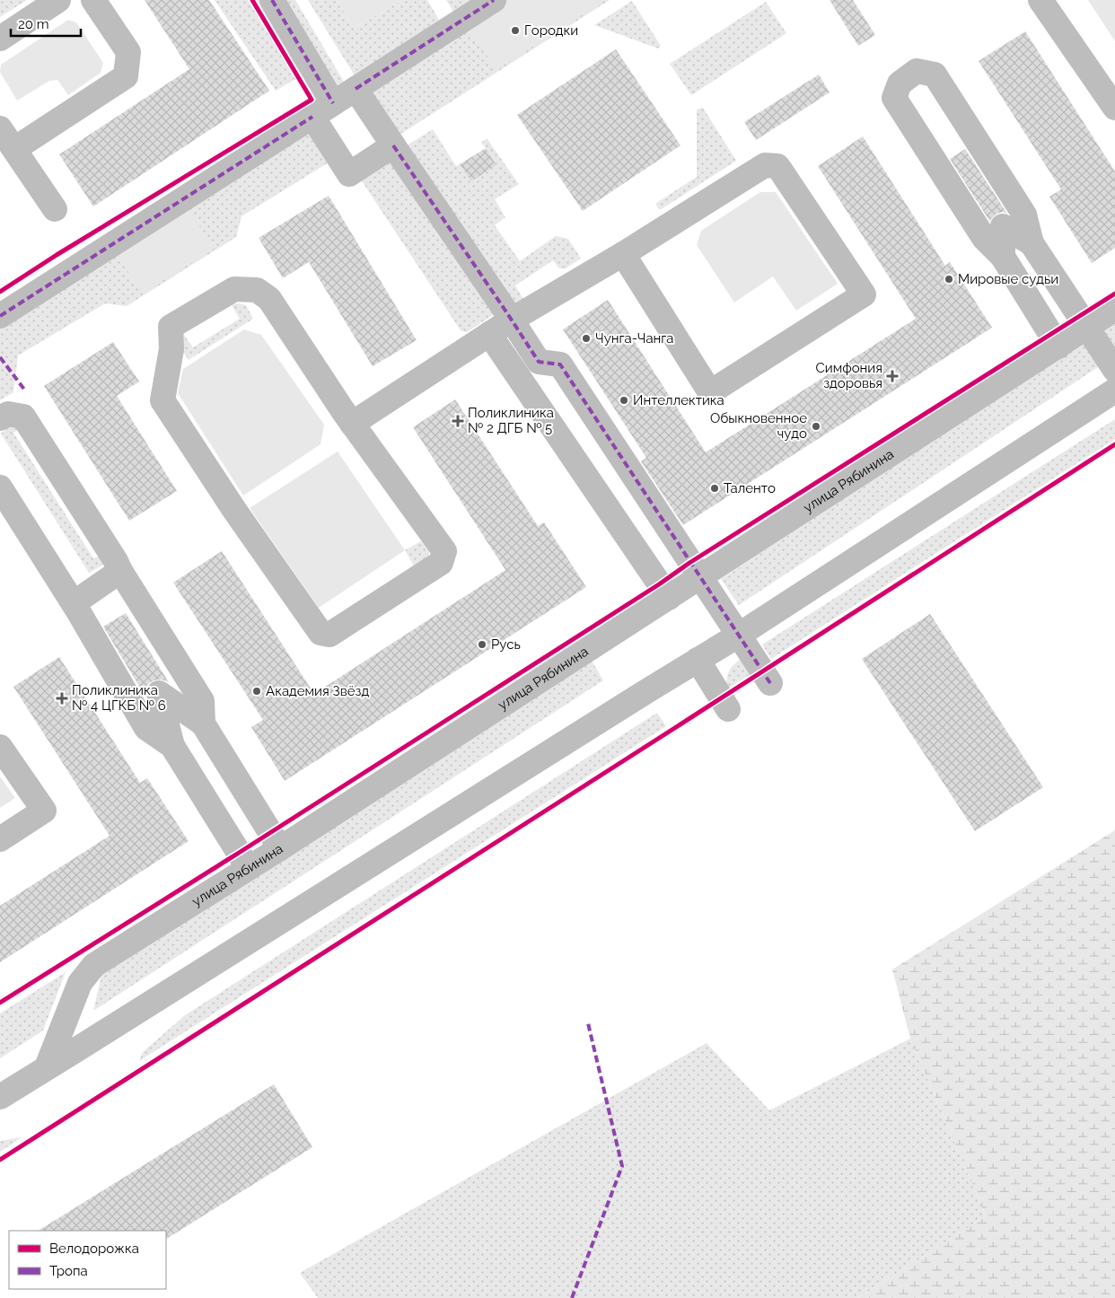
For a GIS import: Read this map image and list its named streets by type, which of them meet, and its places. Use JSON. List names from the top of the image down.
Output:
{
  "streets": {
    "street": ["улица Рябинина"]
  },
  "places": {
    "other": [
      "Городки",
      "Мировые судьи",
      "Чунга-Чанга",
      "Интеллектика",
      "Обыкновенное чудо",
      "Таленто",
      "Русь",
      "Академия Звёзд"
    ],
    "health": ["Симфония здоровья", "Поликлиника № 2 ДГБ № 5", "Поликлиника № 4 ЦГКБ № 6"]
  },
  "legend": ["Велодорожка", "Тропа"],
  "scale_bar": "20 m"
}
